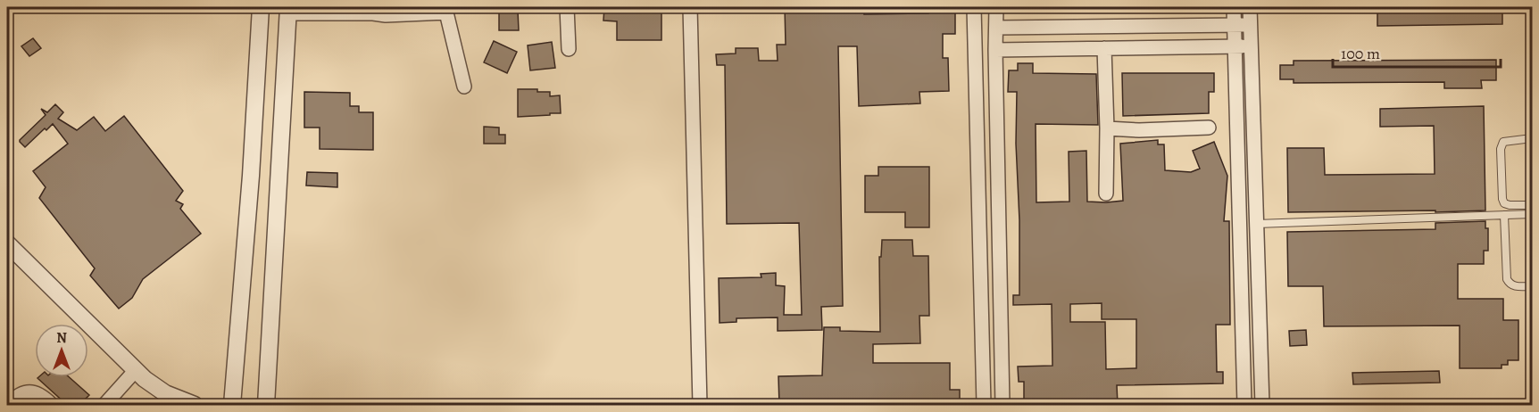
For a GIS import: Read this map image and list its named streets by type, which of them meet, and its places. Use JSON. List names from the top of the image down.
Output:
{
  "scale_bar": "100 m",
  "north": "top"
}
